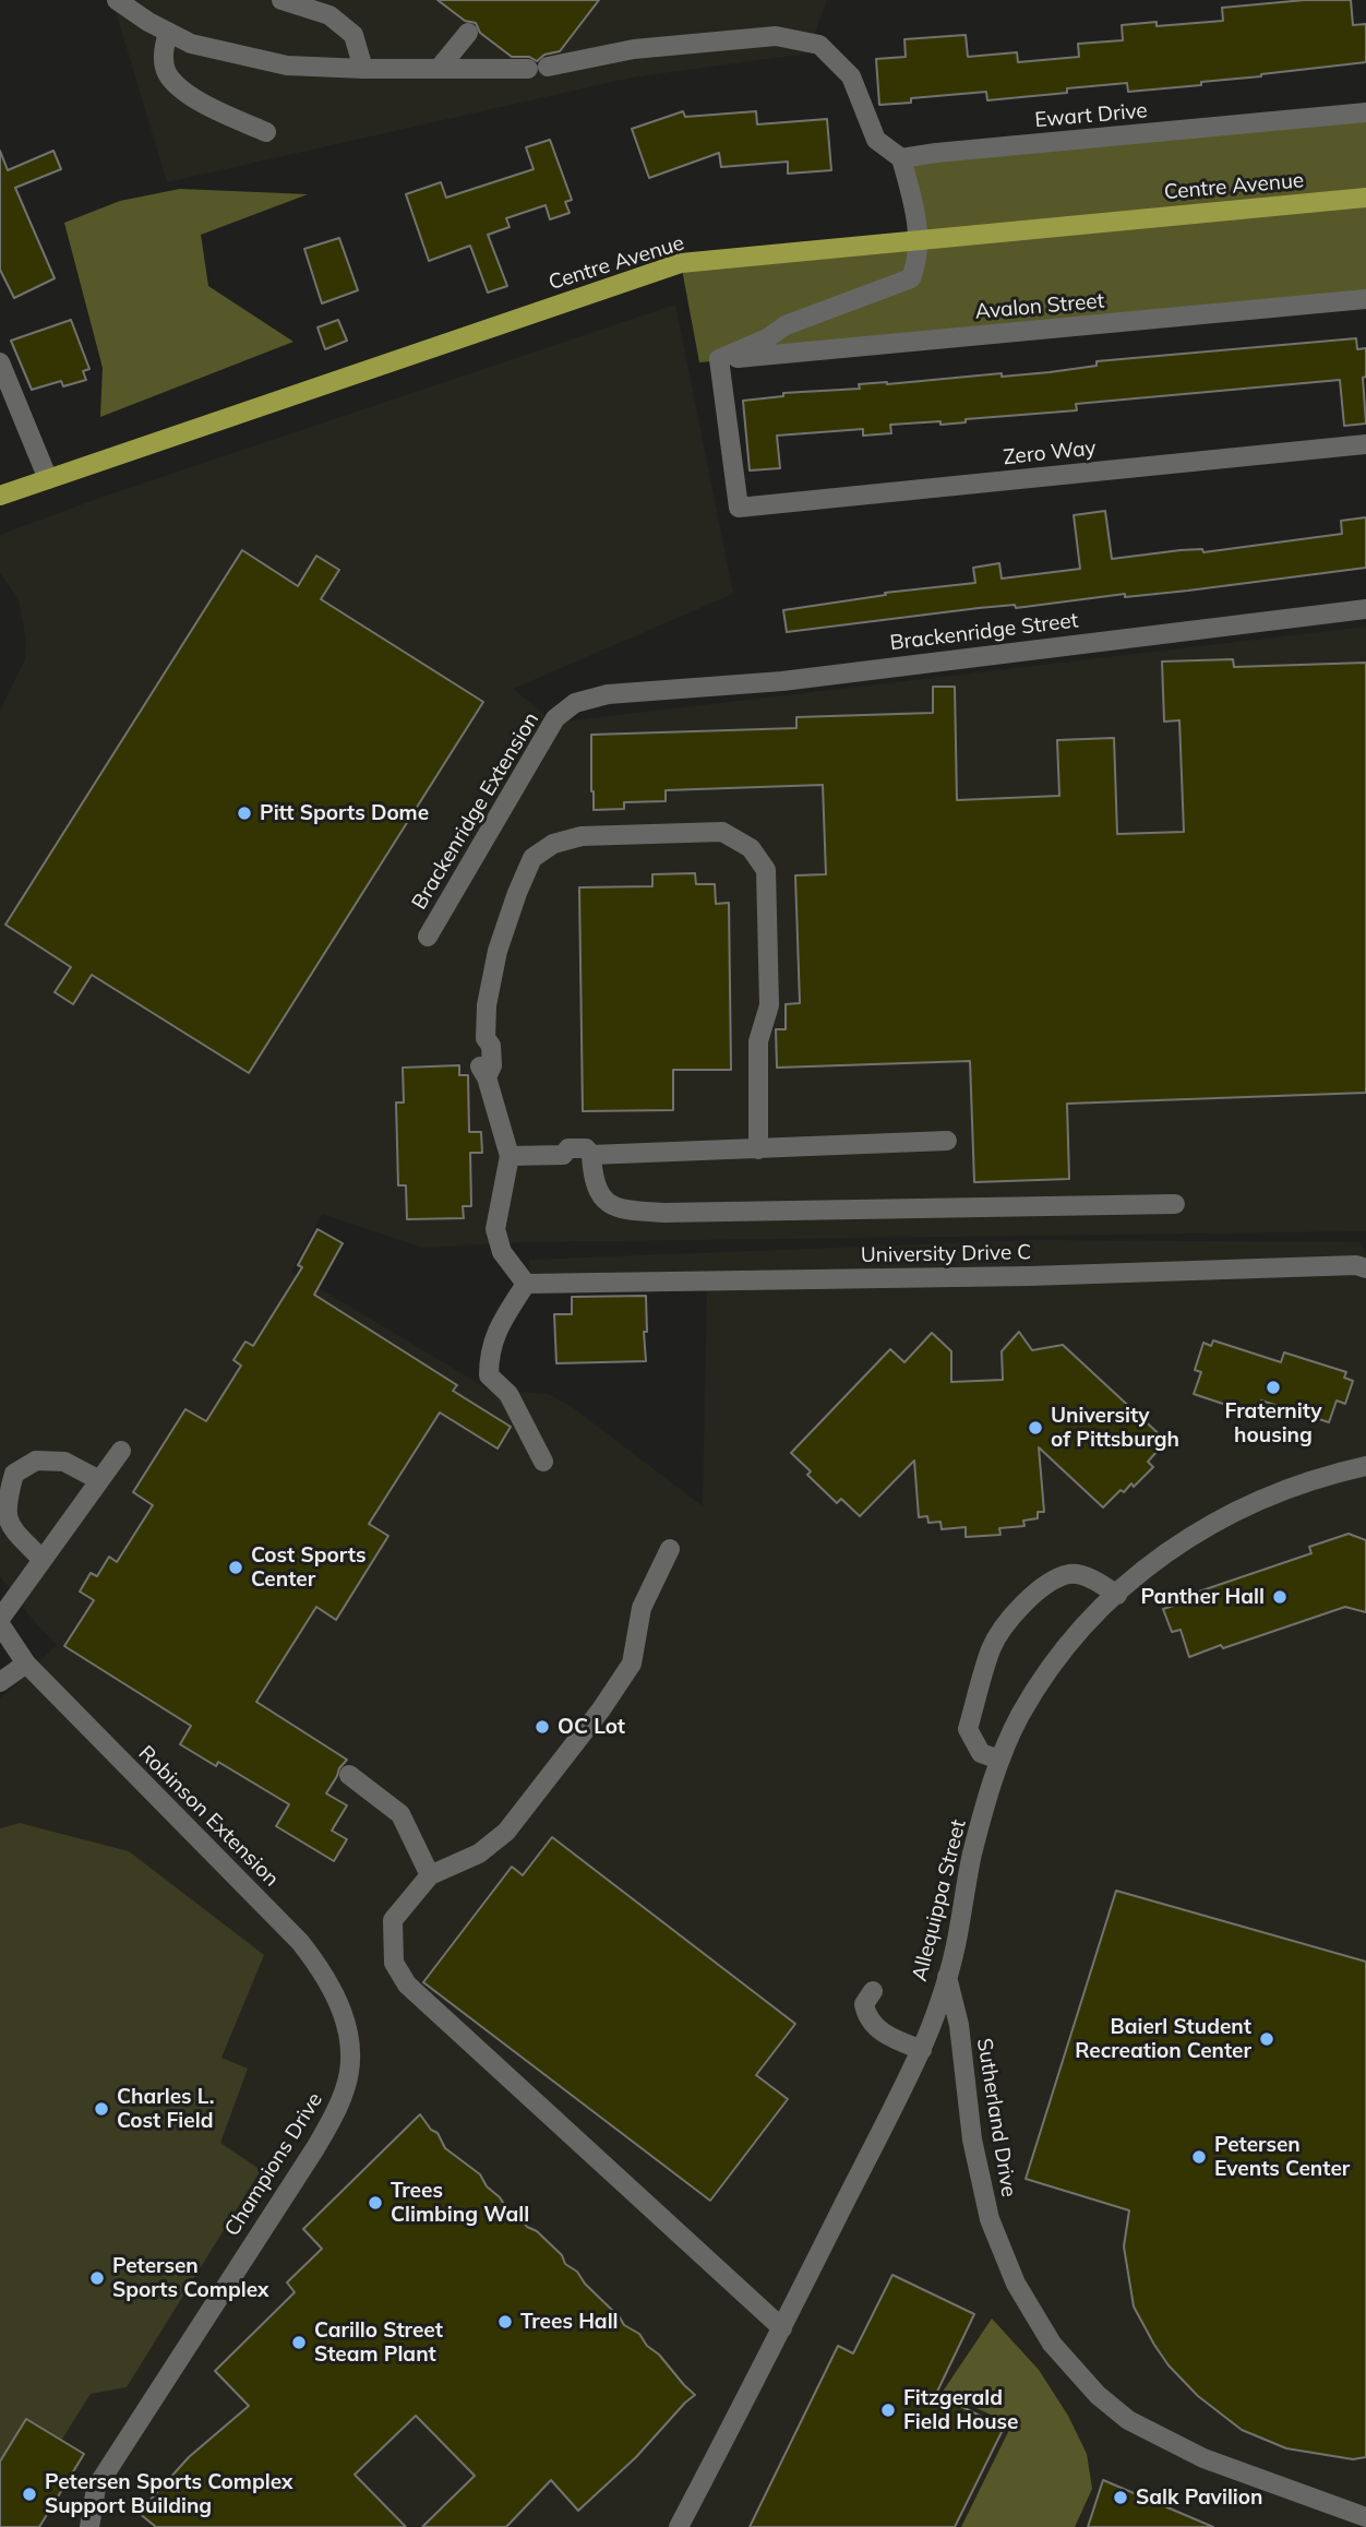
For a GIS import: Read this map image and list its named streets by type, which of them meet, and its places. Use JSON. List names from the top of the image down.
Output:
{
  "streets": {
    "main road": ["Centre Avenue"],
    "street": [
      "Ewart Drive",
      "Avalon Street",
      "Zero Way",
      "Brackenridge Street",
      "Brackenridge Extension",
      "University Drive C",
      "Robinson Extension",
      "Allequippa Street",
      "Sutherland Drive",
      "Champions Drive"
    ]
  },
  "crossings": [
    ["Avalon Street", "Zero Way"],
    ["Brackenridge Street", "Brackenridge Extension"],
    ["Robinson Extension", "Champions Drive"],
    ["Allequippa Street", "Sutherland Drive"]
  ],
  "places": [
    "Pitt Sports Dome",
    "Fraternity housing",
    "University of Pittsburgh",
    "Cost Sports Center",
    "Panther Hall",
    "OC Lot",
    "Baierl Student Recreation Center",
    "Charles L. Cost Field",
    "Petersen Events Center",
    "Trees Climbing Wall",
    "Petersen Sports Complex",
    "Trees Hall",
    "Carillo Street Steam Plant",
    "Fitzgerald Field House",
    "Petersen Sports Complex Support Building",
    "Salk Pavilion"
  ]
}
